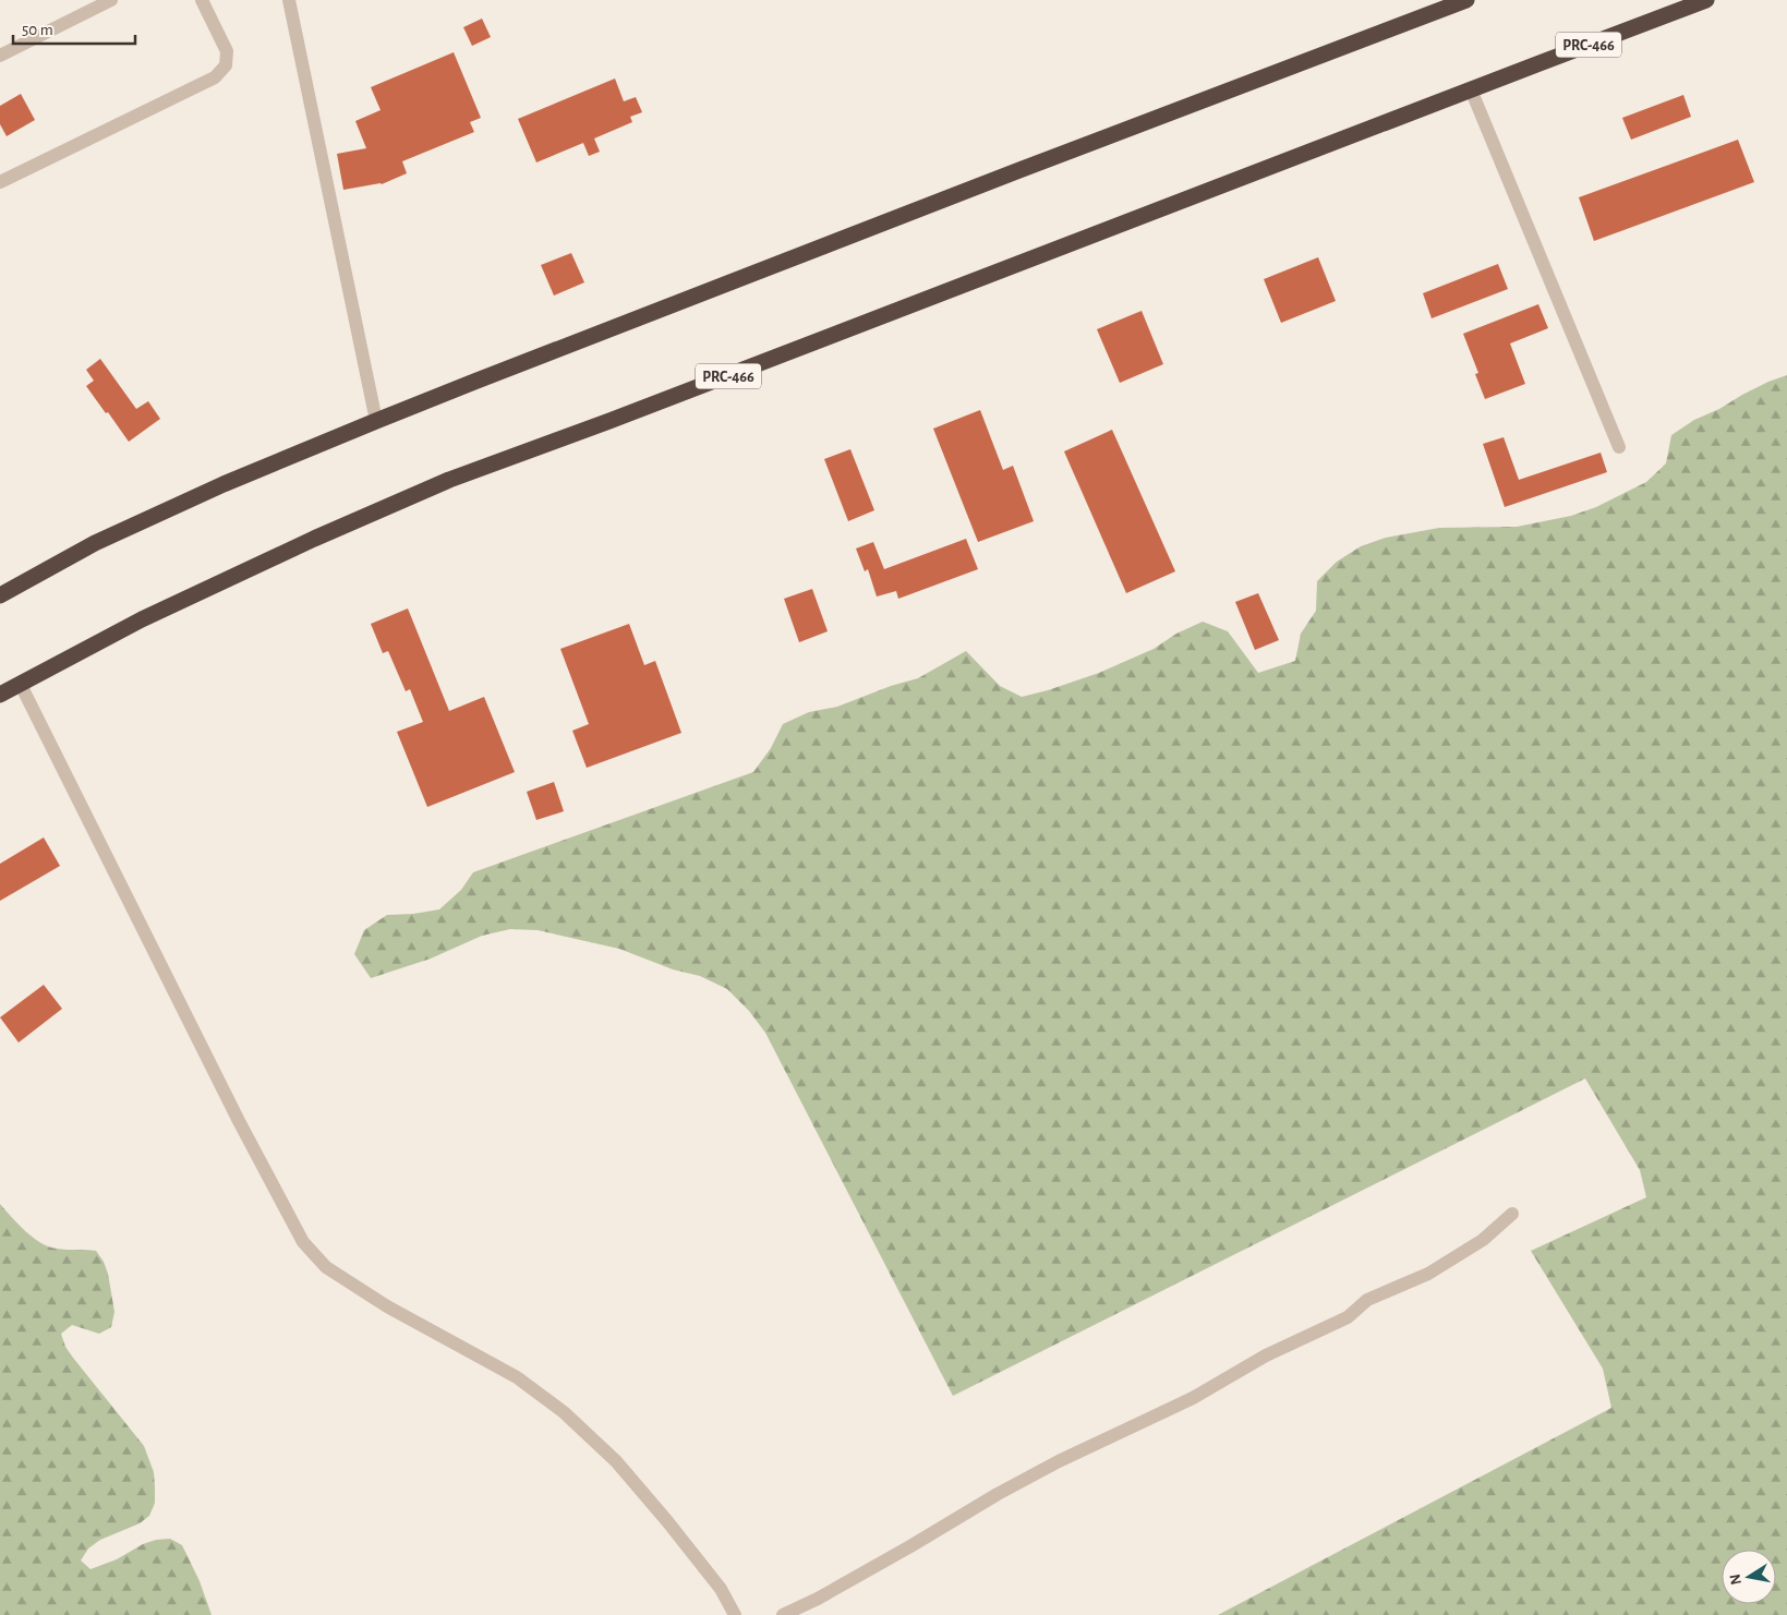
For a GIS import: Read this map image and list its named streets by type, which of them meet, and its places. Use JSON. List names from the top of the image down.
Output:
{
  "streets": {
    "highway": ["PRC-466"]
  },
  "scale_bar": "50 m",
  "north": "left"
}
